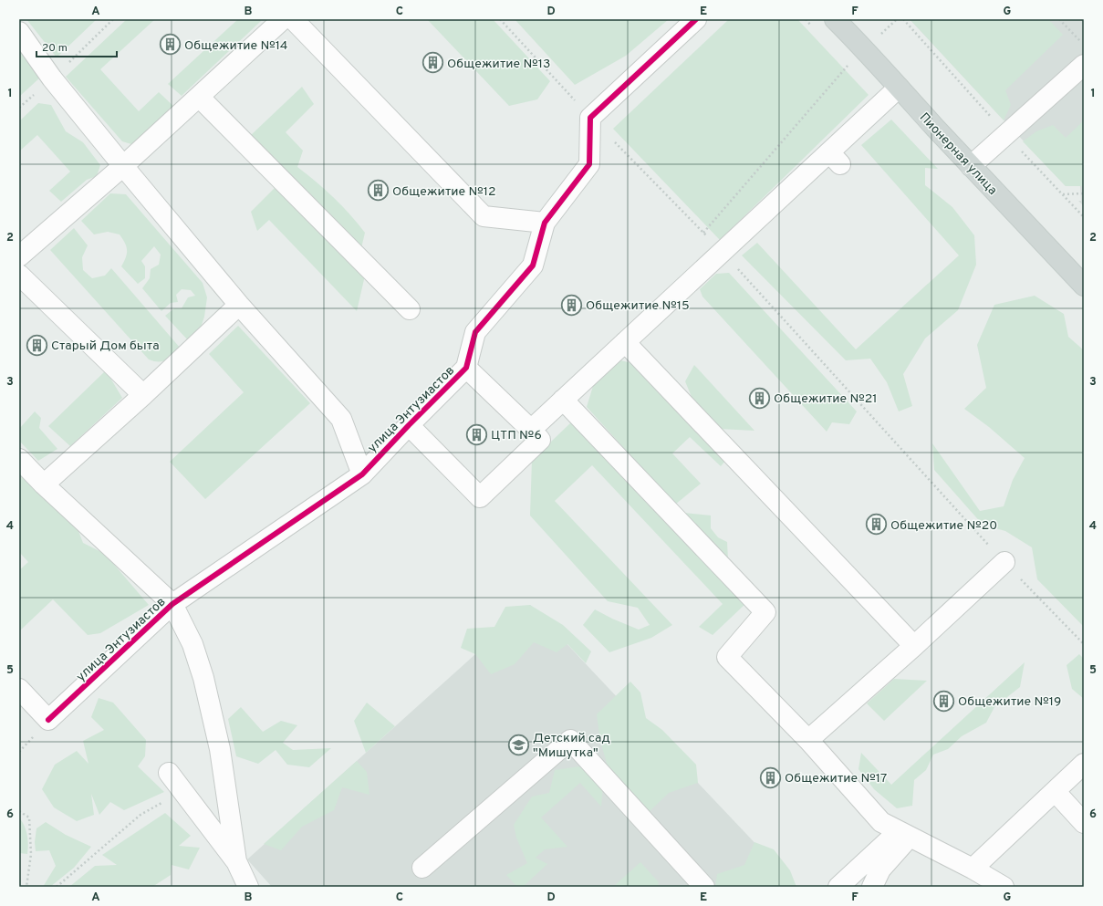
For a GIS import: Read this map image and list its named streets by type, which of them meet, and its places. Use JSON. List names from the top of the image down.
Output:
{
  "streets": {
    "main road": ["Пионерная улица"],
    "street": ["улица Энтузиастов"]
  },
  "places": {
    "building": [
      "Общежитие №14",
      "Общежитие №13",
      "Общежитие №12",
      "Общежитие №15",
      "Старый Дом быта",
      "Общежитие №21",
      "ЦТП №6",
      "Общежитие №20",
      "Общежитие №19",
      "Общежитие №17"
    ],
    "school or university": ["Детский сад \"Мишутка\""]
  },
  "scale_bar": "20 m",
  "grid": {
    "columns": [
      "A",
      "B",
      "C",
      "D",
      "E",
      "F",
      "G"
    ],
    "rows": [
      "1",
      "2",
      "3",
      "4",
      "5",
      "6"
    ]
  }
}
